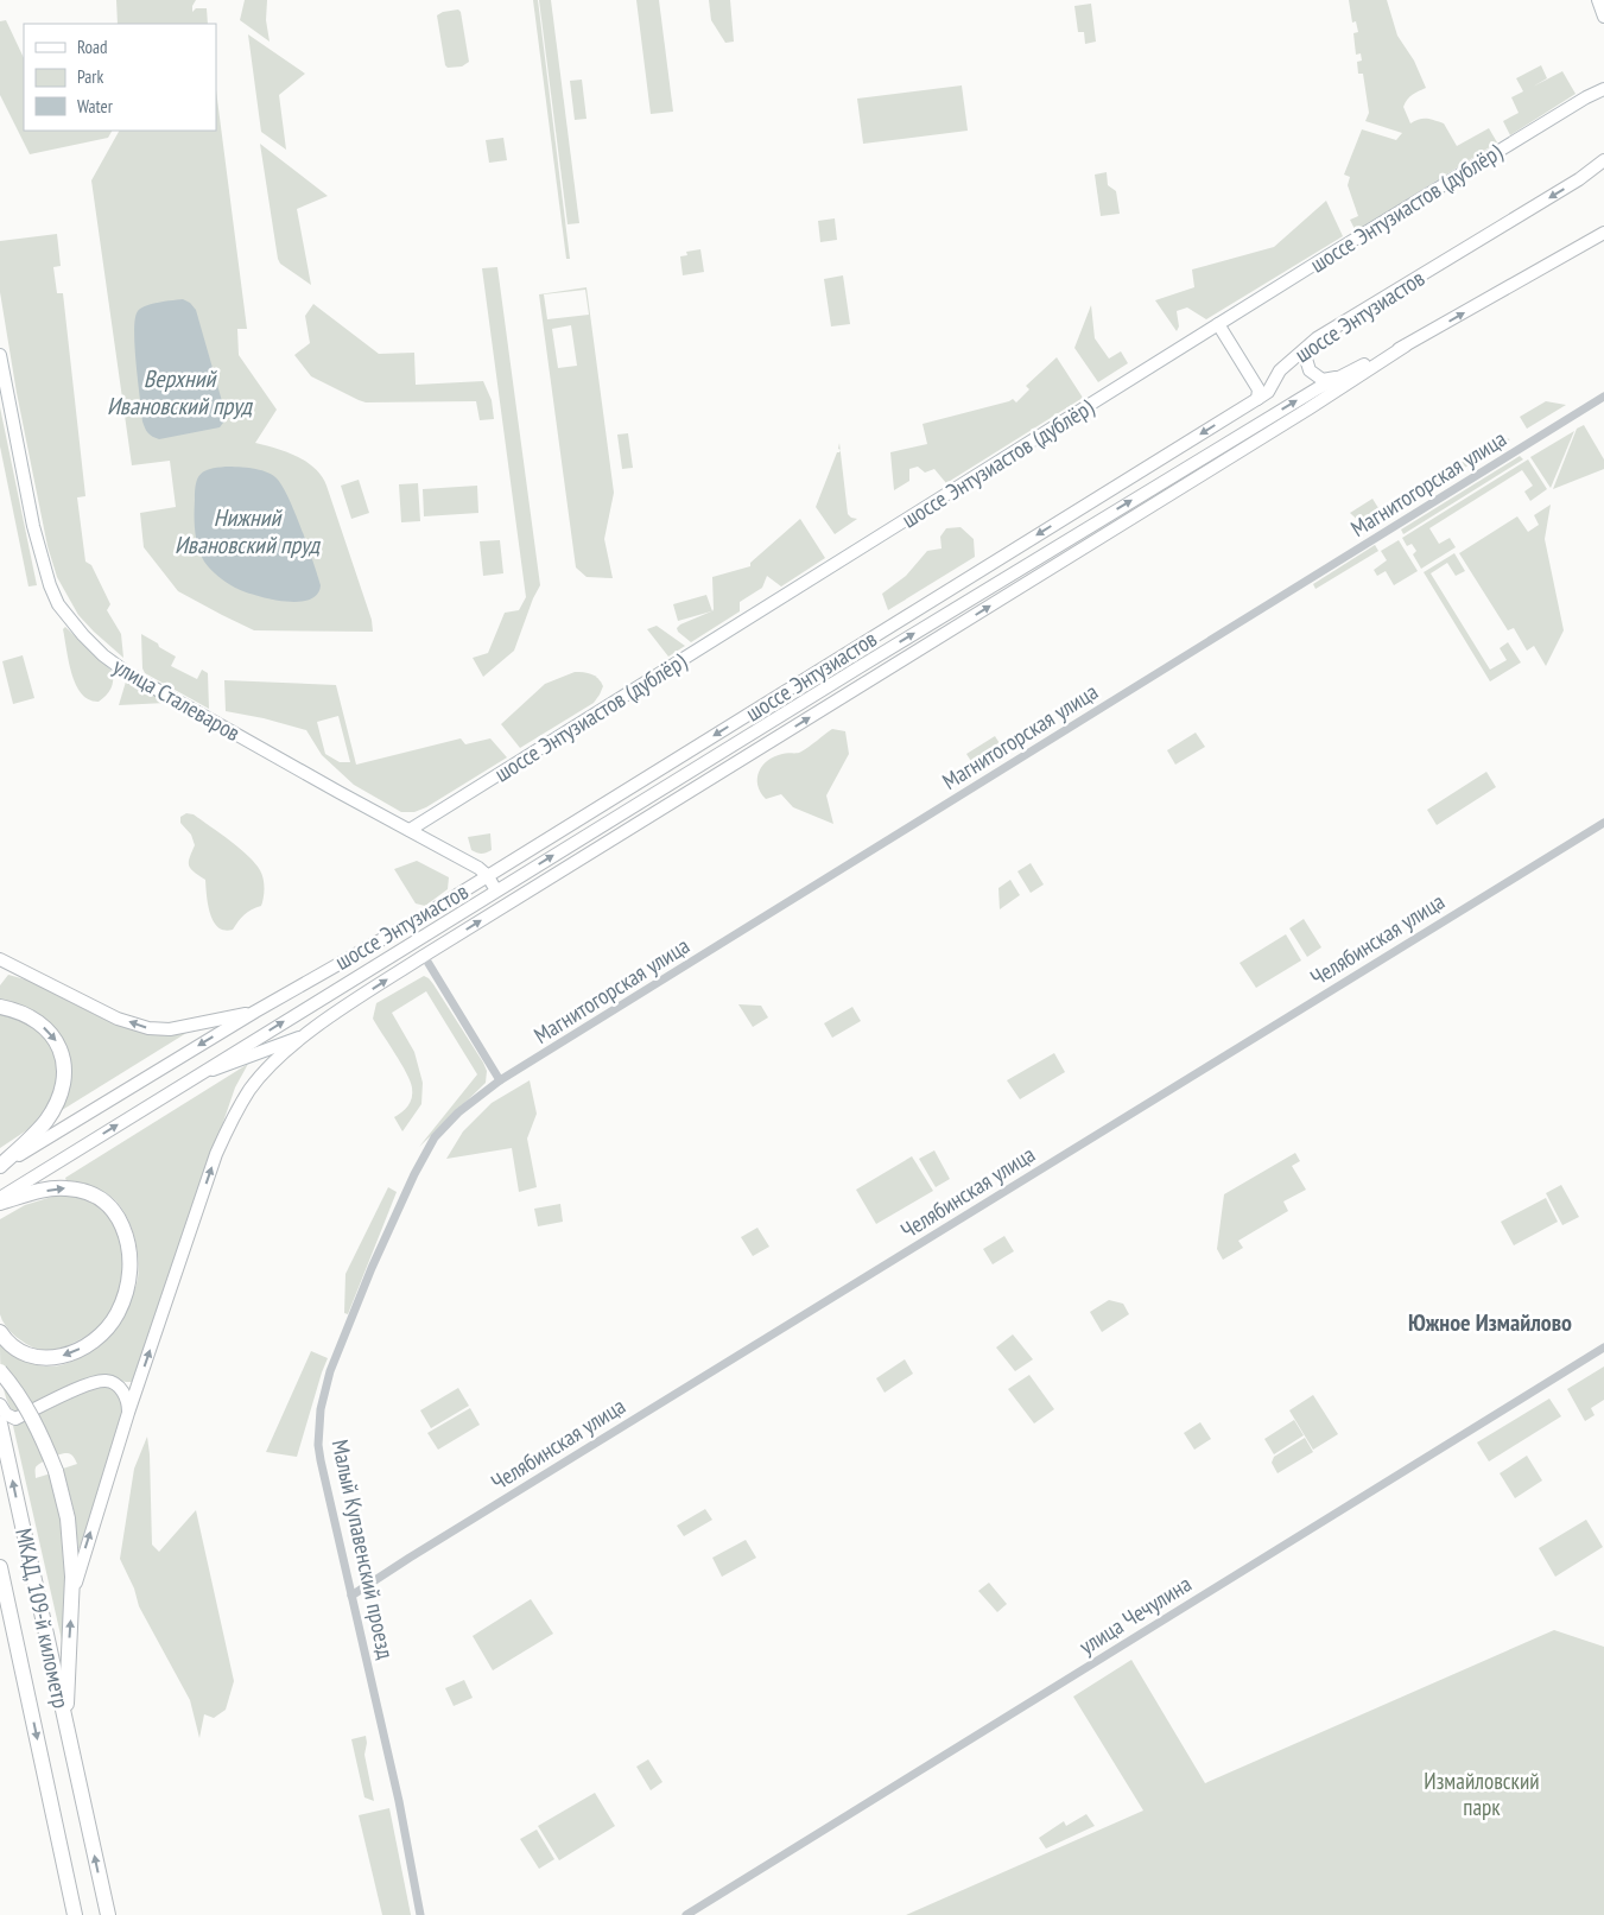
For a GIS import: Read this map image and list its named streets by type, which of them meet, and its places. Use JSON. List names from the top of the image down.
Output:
{
  "streets": {
    "highway": ["МКАД, 109-й километр"],
    "main road": ["шоссе Энтузиастов (дублёр)", "шоссе Энтузиастов", "улица Сталеваров"],
    "street": [
      "Магнитогорская улица",
      "Челябинская улица",
      "Малый Купавенский проезд",
      "улица Чечулина"
    ]
  },
  "crossings": [
    ["шоссе Энтузиастов (дублёр)", "улица Сталеваров"],
    ["шоссе Энтузиастов", "улица Сталеваров"],
    ["Магнитогорская улица", "Малый Купавенский проезд"],
    ["Челябинская улица", "Малый Купавенский проезд"]
  ],
  "districts": ["Южное Измайлово"],
  "water": ["Верхний Ивановский пруд", "Нижний Ивановский пруд"],
  "parks": ["Измайловский парк"],
  "legend": ["Road", "Park", "Water"]
}
